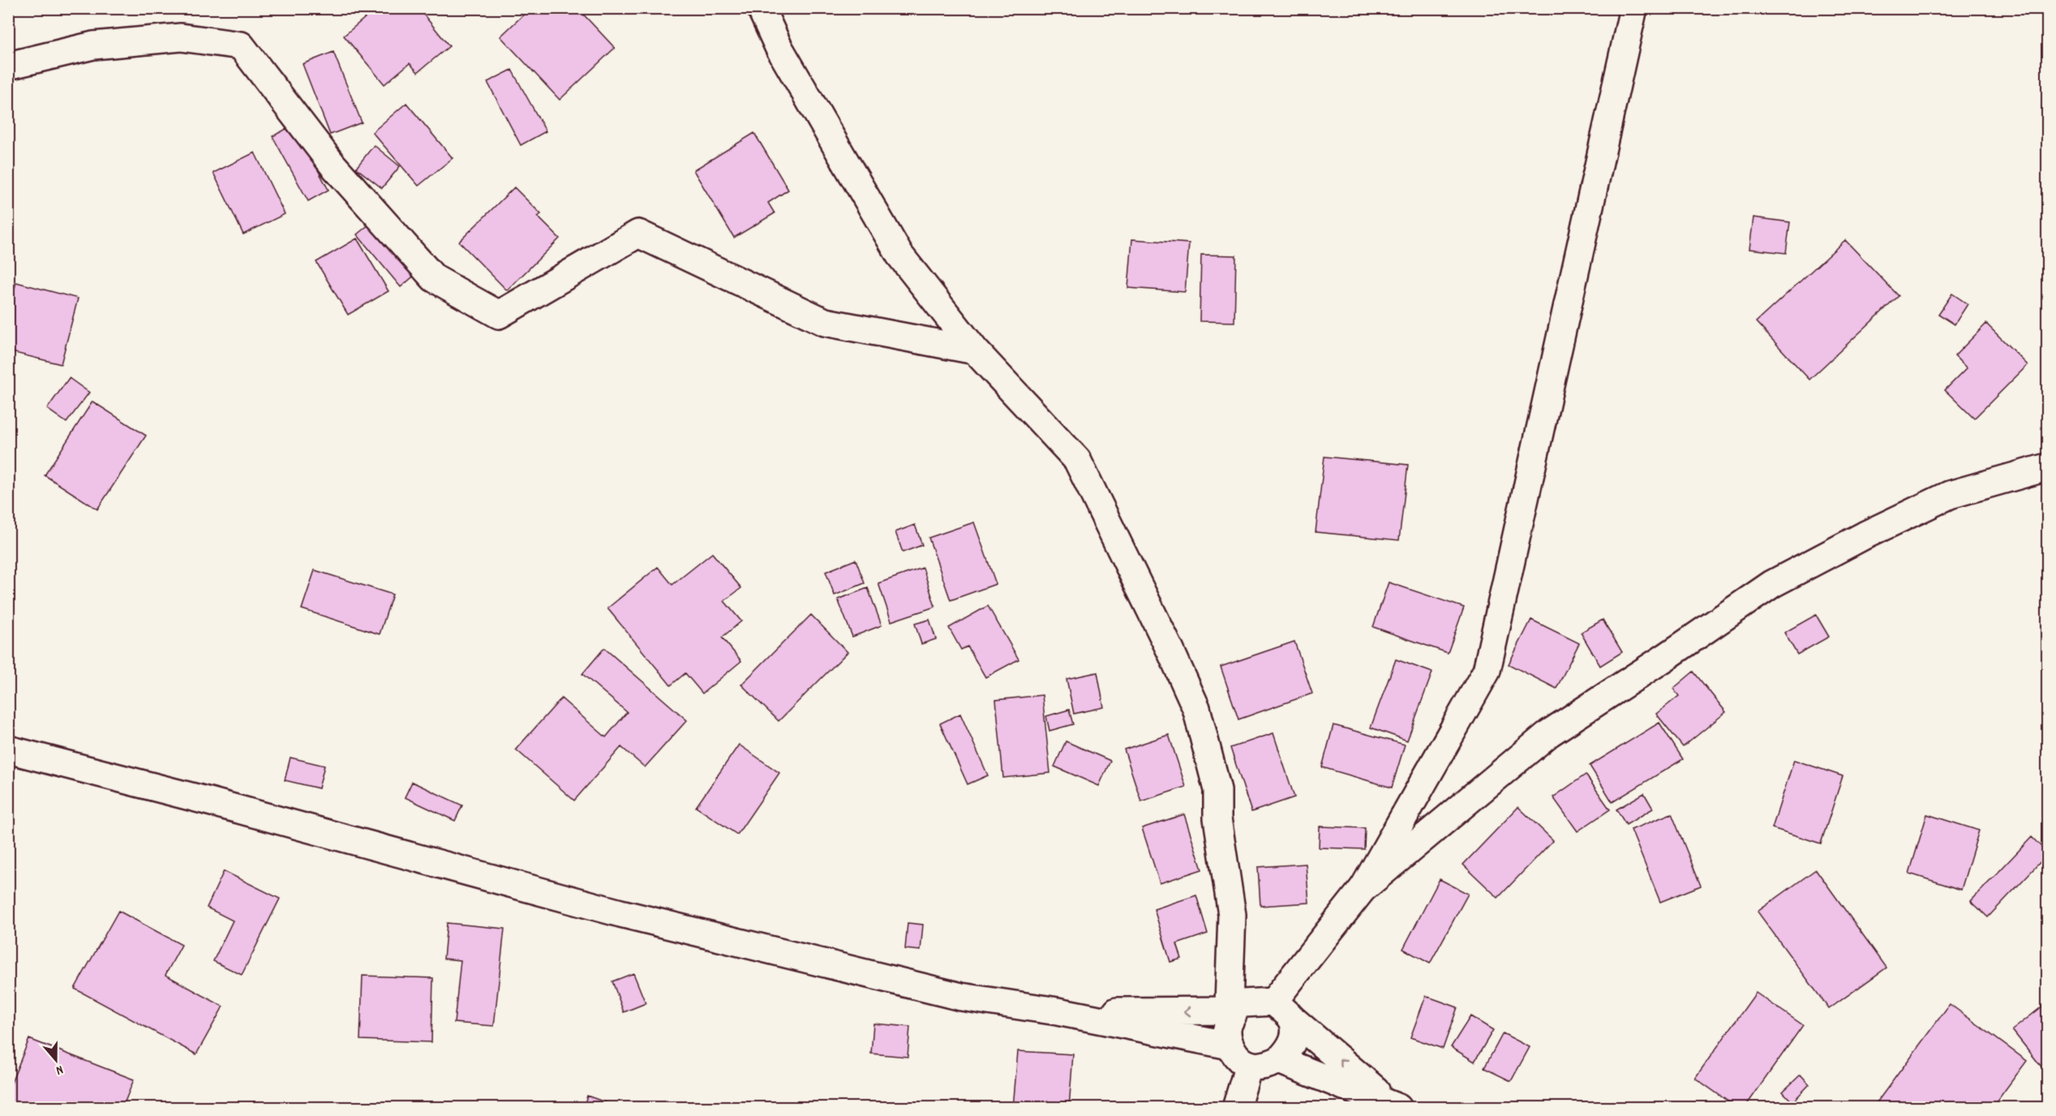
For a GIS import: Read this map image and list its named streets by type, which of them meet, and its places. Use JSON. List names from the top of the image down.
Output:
{
  "north": "bottom"
}
